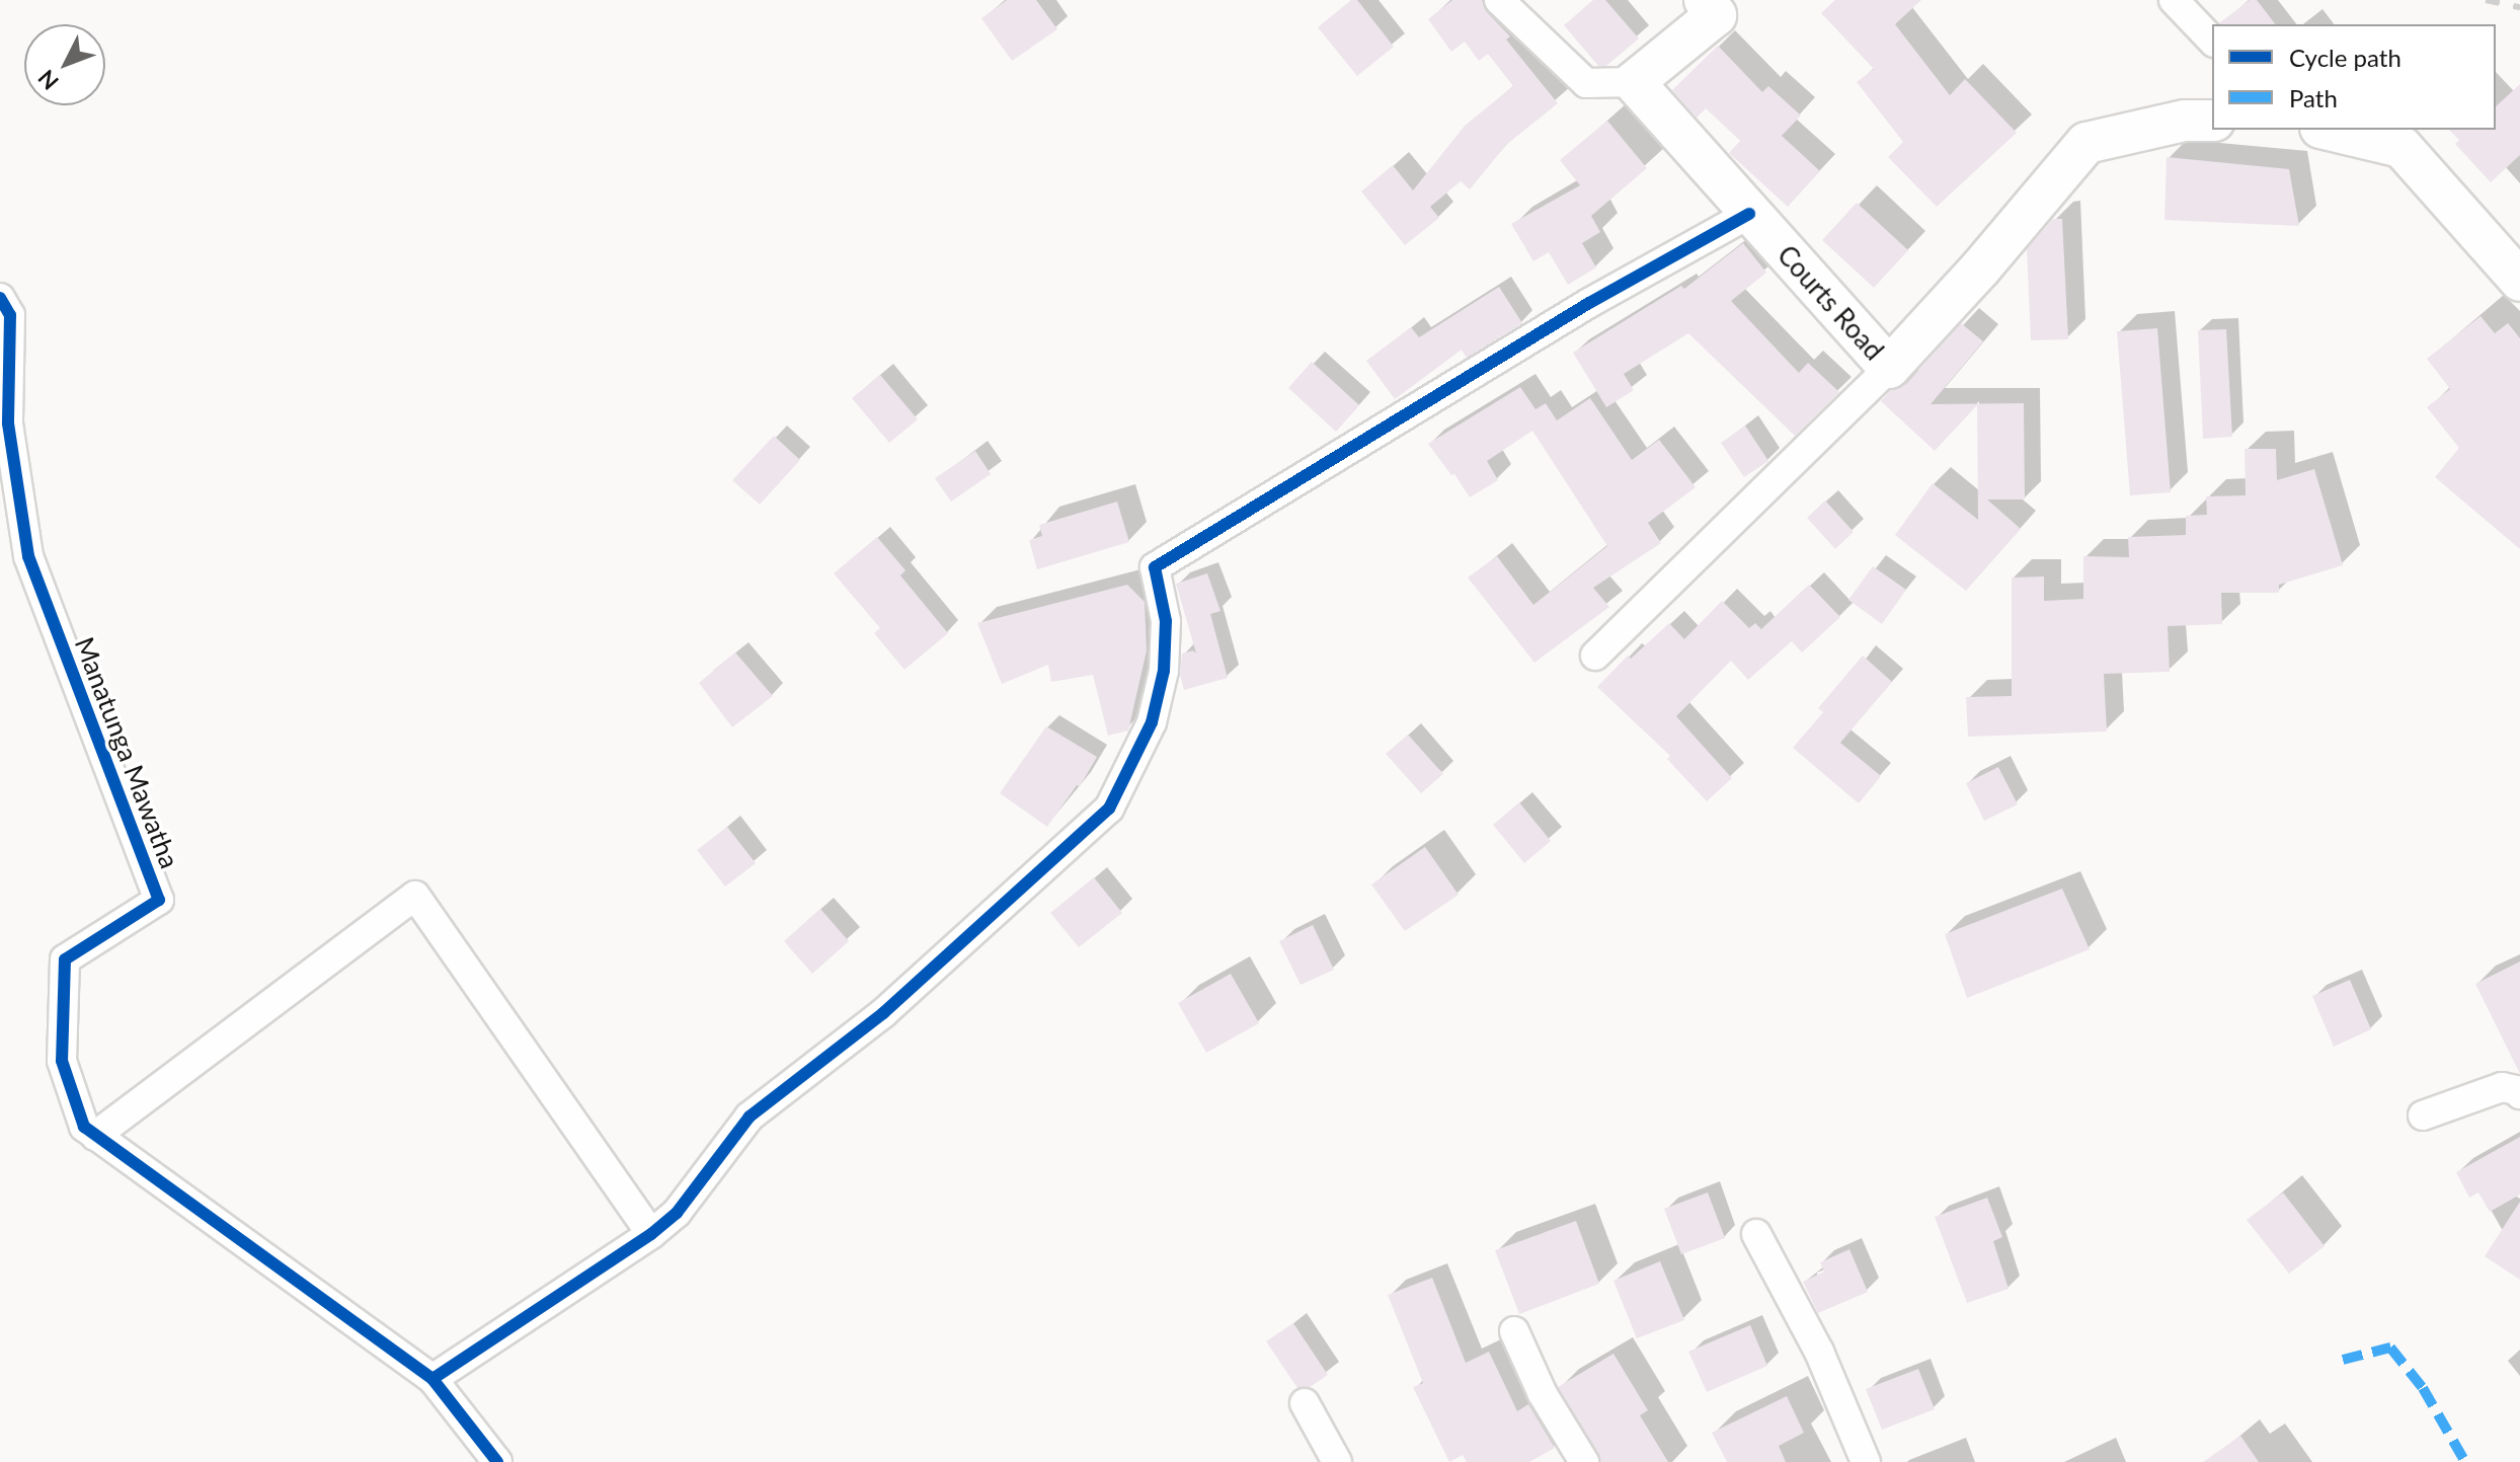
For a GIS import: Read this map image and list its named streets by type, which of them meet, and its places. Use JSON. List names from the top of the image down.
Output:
{
  "streets": {
    "street": ["Courts Road", "Manatunga Mawatha"]
  },
  "legend": ["Cycle path", "Path"],
  "north": "bottom left"
}
